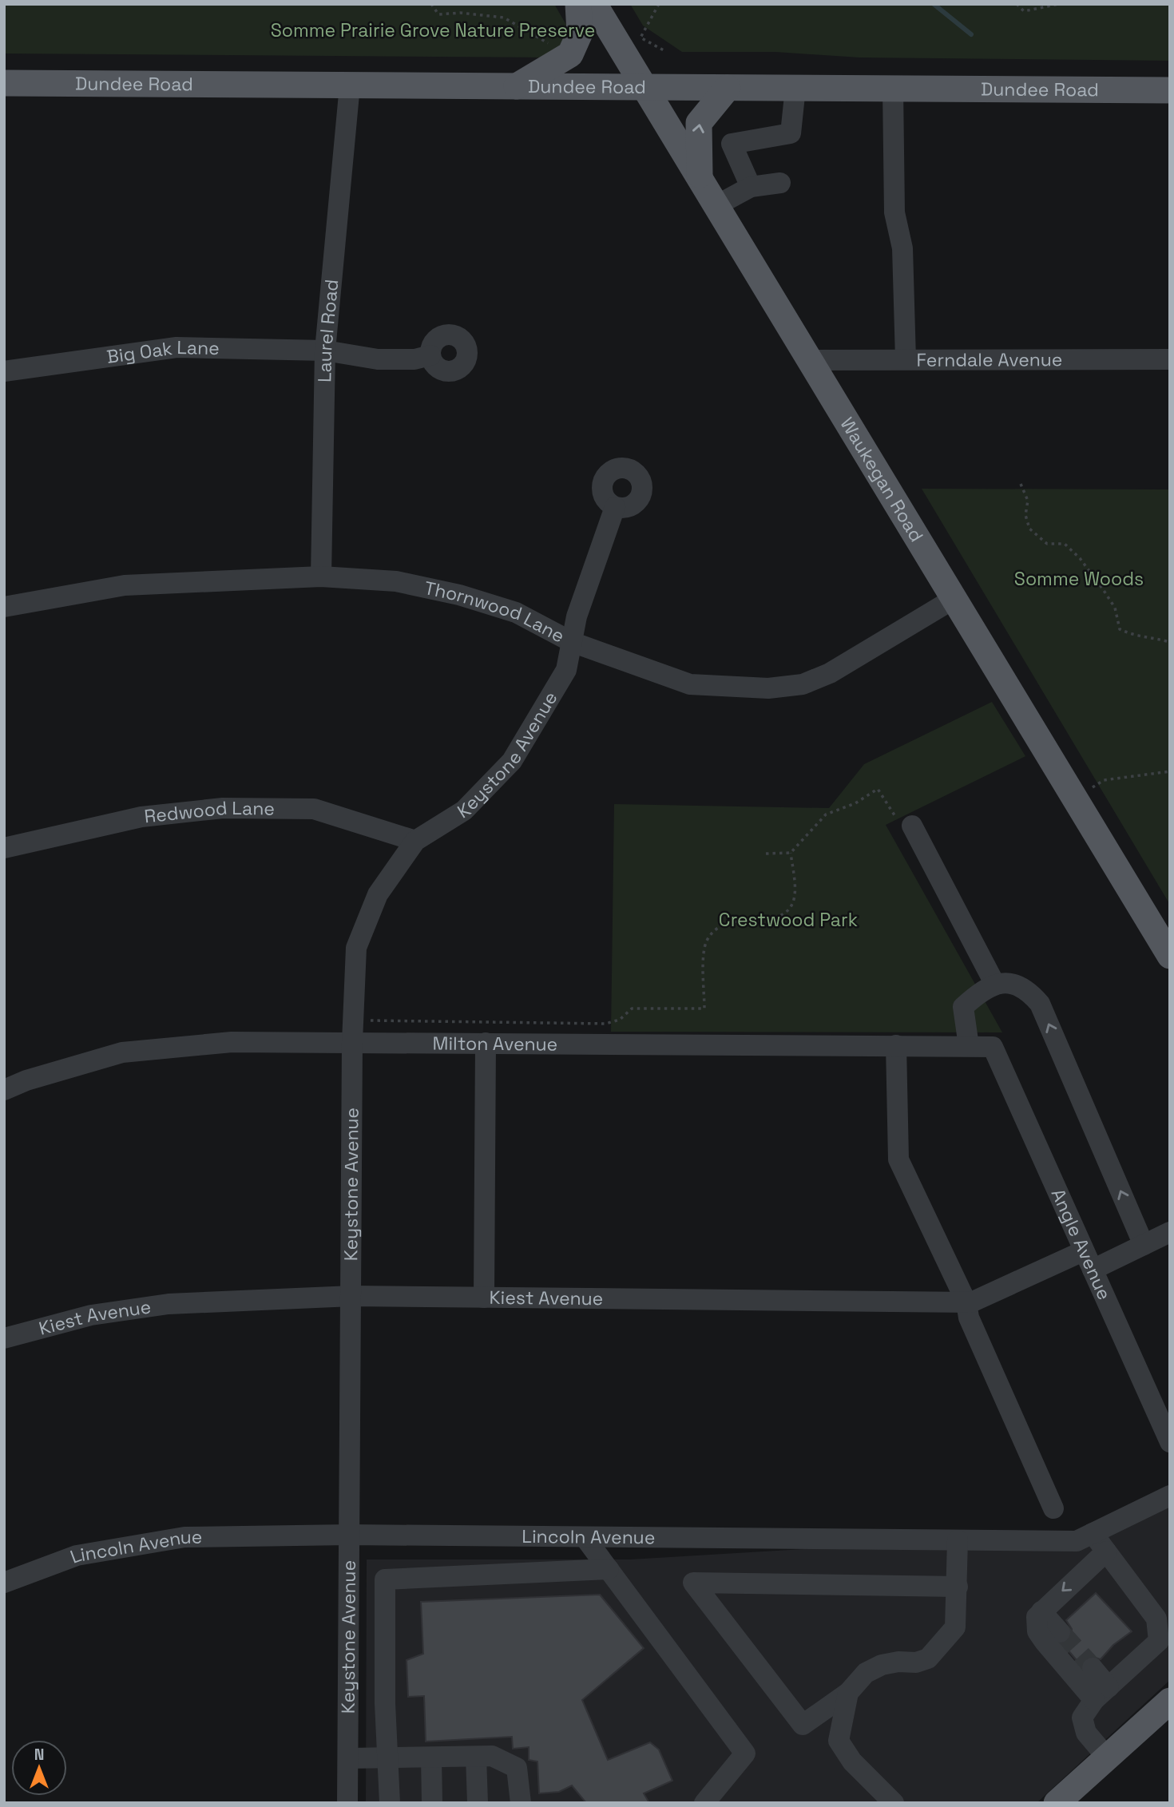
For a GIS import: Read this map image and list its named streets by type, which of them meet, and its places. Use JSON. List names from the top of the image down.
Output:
{
  "streets": {
    "main road": ["Dundee Road", "Waukegan Road"],
    "street": [
      "Laurel Road",
      "Big Oak Lane",
      "Ferndale Avenue",
      "Thornwood Lane",
      "Keystone Avenue",
      "Redwood Lane",
      "Milton Avenue",
      "Angle Avenue",
      "Kiest Avenue",
      "Lincoln Avenue"
    ]
  },
  "crossings": [
    ["Dundee Road", "Laurel Road"],
    ["Dundee Road", "Waukegan Road"],
    ["Laurel Road", "Big Oak Lane"],
    ["Laurel Road", "Thornwood Lane"],
    ["Ferndale Avenue", "Waukegan Road"],
    ["Waukegan Road", "Thornwood Lane"],
    ["Thornwood Lane", "Keystone Avenue"],
    ["Keystone Avenue", "Redwood Lane"],
    ["Keystone Avenue", "Milton Avenue"],
    ["Keystone Avenue", "Kiest Avenue"],
    ["Keystone Avenue", "Lincoln Avenue"],
    ["Milton Avenue", "Angle Avenue"],
    ["Angle Avenue", "Kiest Avenue"]
  ],
  "parks": ["Somme Prairie Grove Nature Preserve", "Somme Woods", "Crestwood Park"],
  "north": "top"
}
